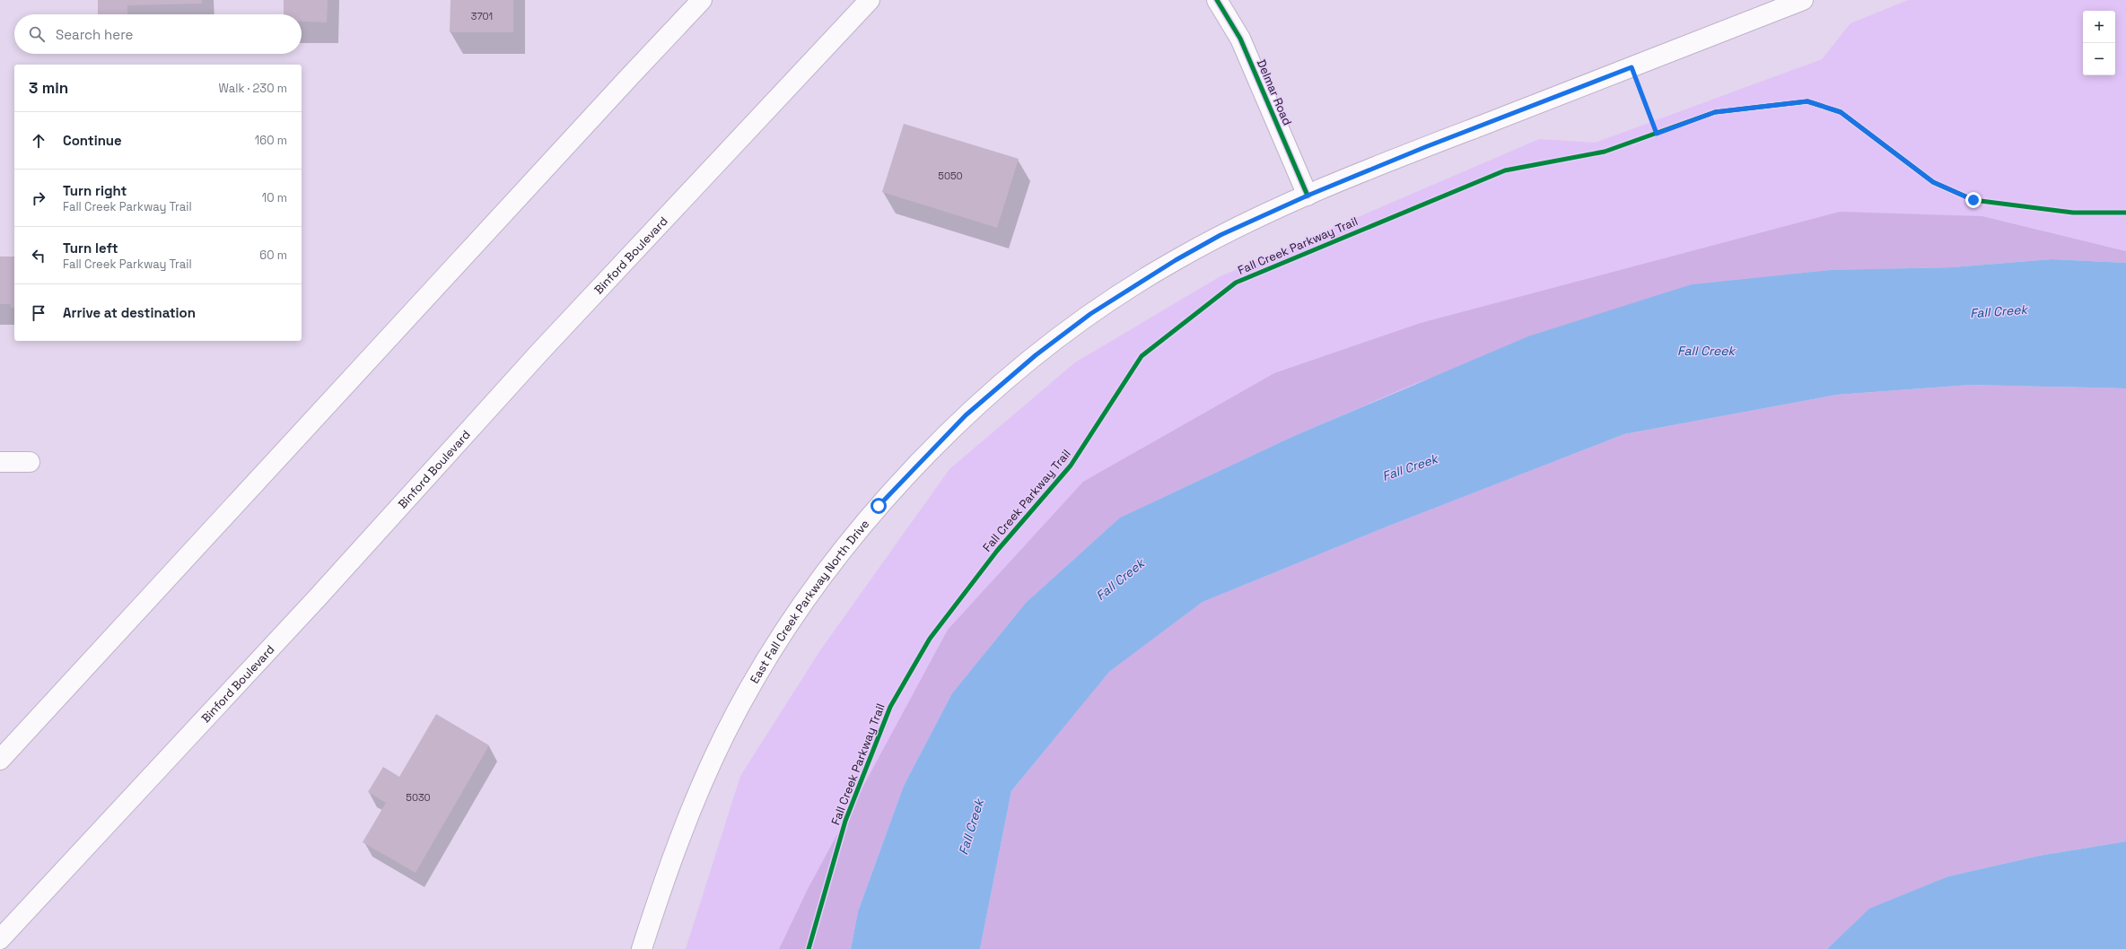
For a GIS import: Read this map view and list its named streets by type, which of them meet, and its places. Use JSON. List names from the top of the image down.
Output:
{
  "streets": {
    "main road": ["Delmar Road", "Binford Boulevard", "East Fall Creek Parkway North Drive"],
    "cycle path": ["Fall Creek Parkway Trail"]
  },
  "crossings": [
    ["Delmar Road", "East Fall Creek Parkway North Drive"]
  ],
  "water": ["Fall Creek"],
  "house_numbers": ["3701", "5050", "5030"],
  "page": {
    "map_buttons": ["+", "−"],
    "search": "Search here",
    "heading": ["3 min", "Walk · 230 m"],
    "list": [
      ["Continue", "160 m"],
      ["Turn right", "Fall Creek Parkway Trail", "10 m"],
      ["Turn left", "Fall Creek Parkway Trail", "60 m"],
      "Arrive at destination"
    ]
  }
}
